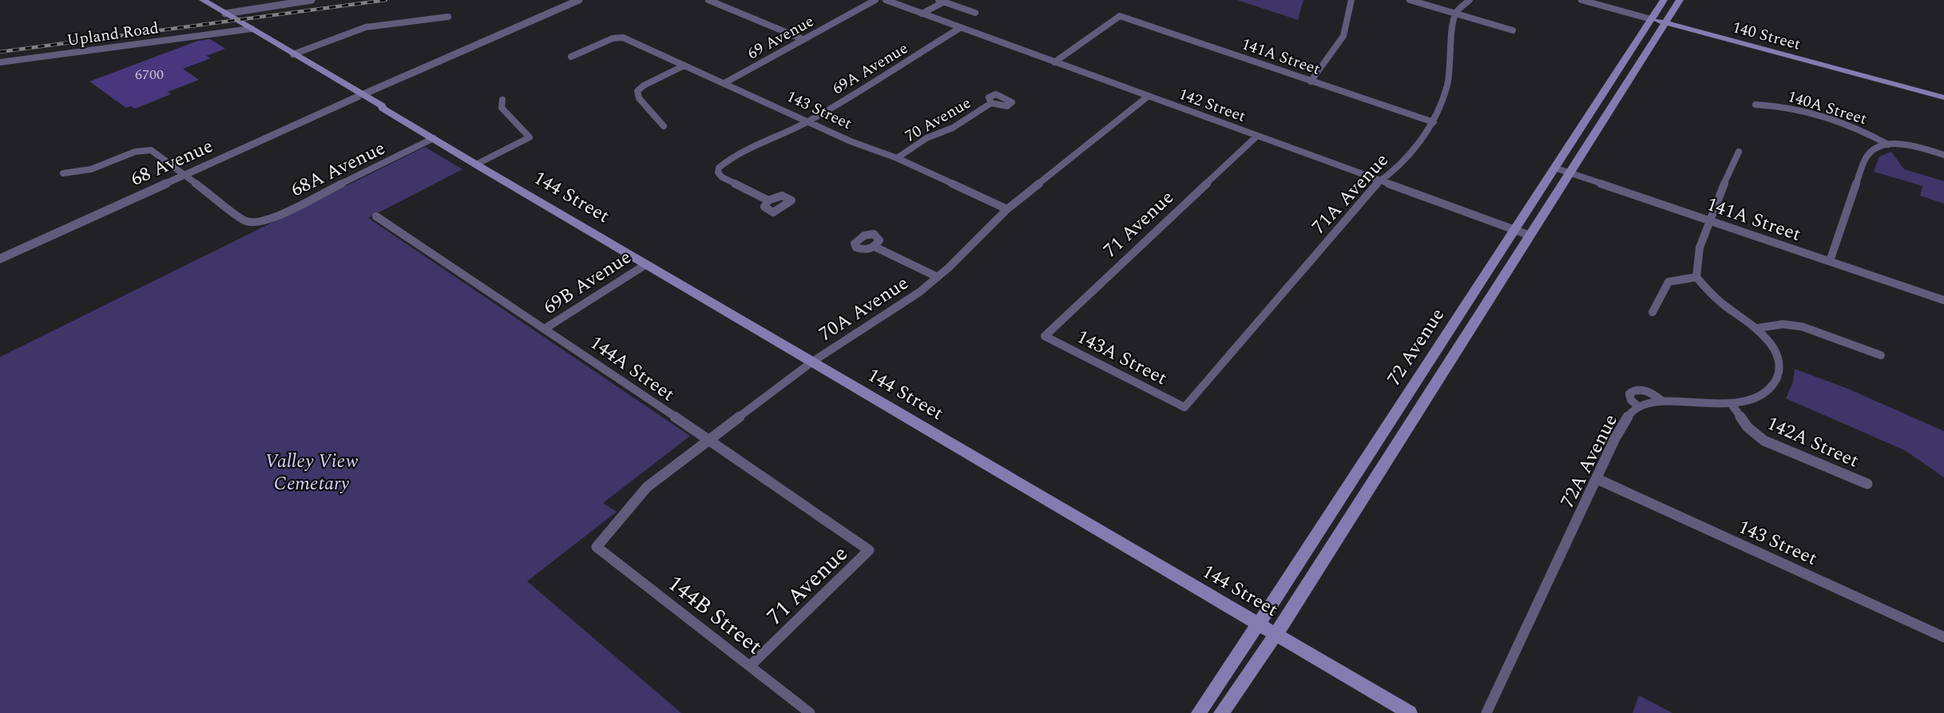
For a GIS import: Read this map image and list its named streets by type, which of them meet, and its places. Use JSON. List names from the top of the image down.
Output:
{
  "streets": {
    "main road": ["140 Street", "144 Street", "72 Avenue"],
    "street": [
      "Upland Road",
      "69 Avenue",
      "141A Street",
      "69A Avenue",
      "142 Street",
      "140A Street",
      "143 Street",
      "70 Avenue",
      "68 Avenue",
      "68A Avenue",
      "71A Avenue",
      "71 Avenue",
      "69B Avenue",
      "70A Avenue",
      "143A Street",
      "144A Street",
      "142A Street",
      "72A Avenue",
      "144B Street"
    ]
  },
  "crossings": [
    ["Upland Road", "144 Street"],
    ["140 Street", "72 Avenue"],
    ["69 Avenue", "143 Street"],
    ["141A Street", "142 Street"],
    ["141A Street", "71A Avenue"],
    ["141A Street", "72 Avenue"],
    ["69A Avenue", "142 Street"],
    ["69A Avenue", "143 Street"],
    ["142 Street", "71A Avenue"],
    ["142 Street", "71 Avenue"],
    ["142 Street", "70A Avenue"],
    ["142 Street", "72 Avenue"],
    ["143 Street", "70 Avenue"],
    ["143 Street", "70A Avenue"],
    ["143 Street", "72A Avenue"],
    ["68 Avenue", "68A Avenue"],
    ["68 Avenue", "144 Street"],
    ["68A Avenue", "144 Street"],
    ["71A Avenue", "143A Street"],
    ["144 Street", "69B Avenue"],
    ["144 Street", "70A Avenue"],
    ["144 Street", "72 Avenue"],
    ["71 Avenue", "143A Street"],
    ["71 Avenue", "144A Street"],
    ["71 Avenue", "144B Street"],
    ["69B Avenue", "144A Street"],
    ["70A Avenue", "144A Street"],
    ["70A Avenue", "144B Street"],
    ["142A Street", "72A Avenue"]
  ],
  "parks": ["Valley View Cemetary"],
  "house_numbers": ["6700"]
}
